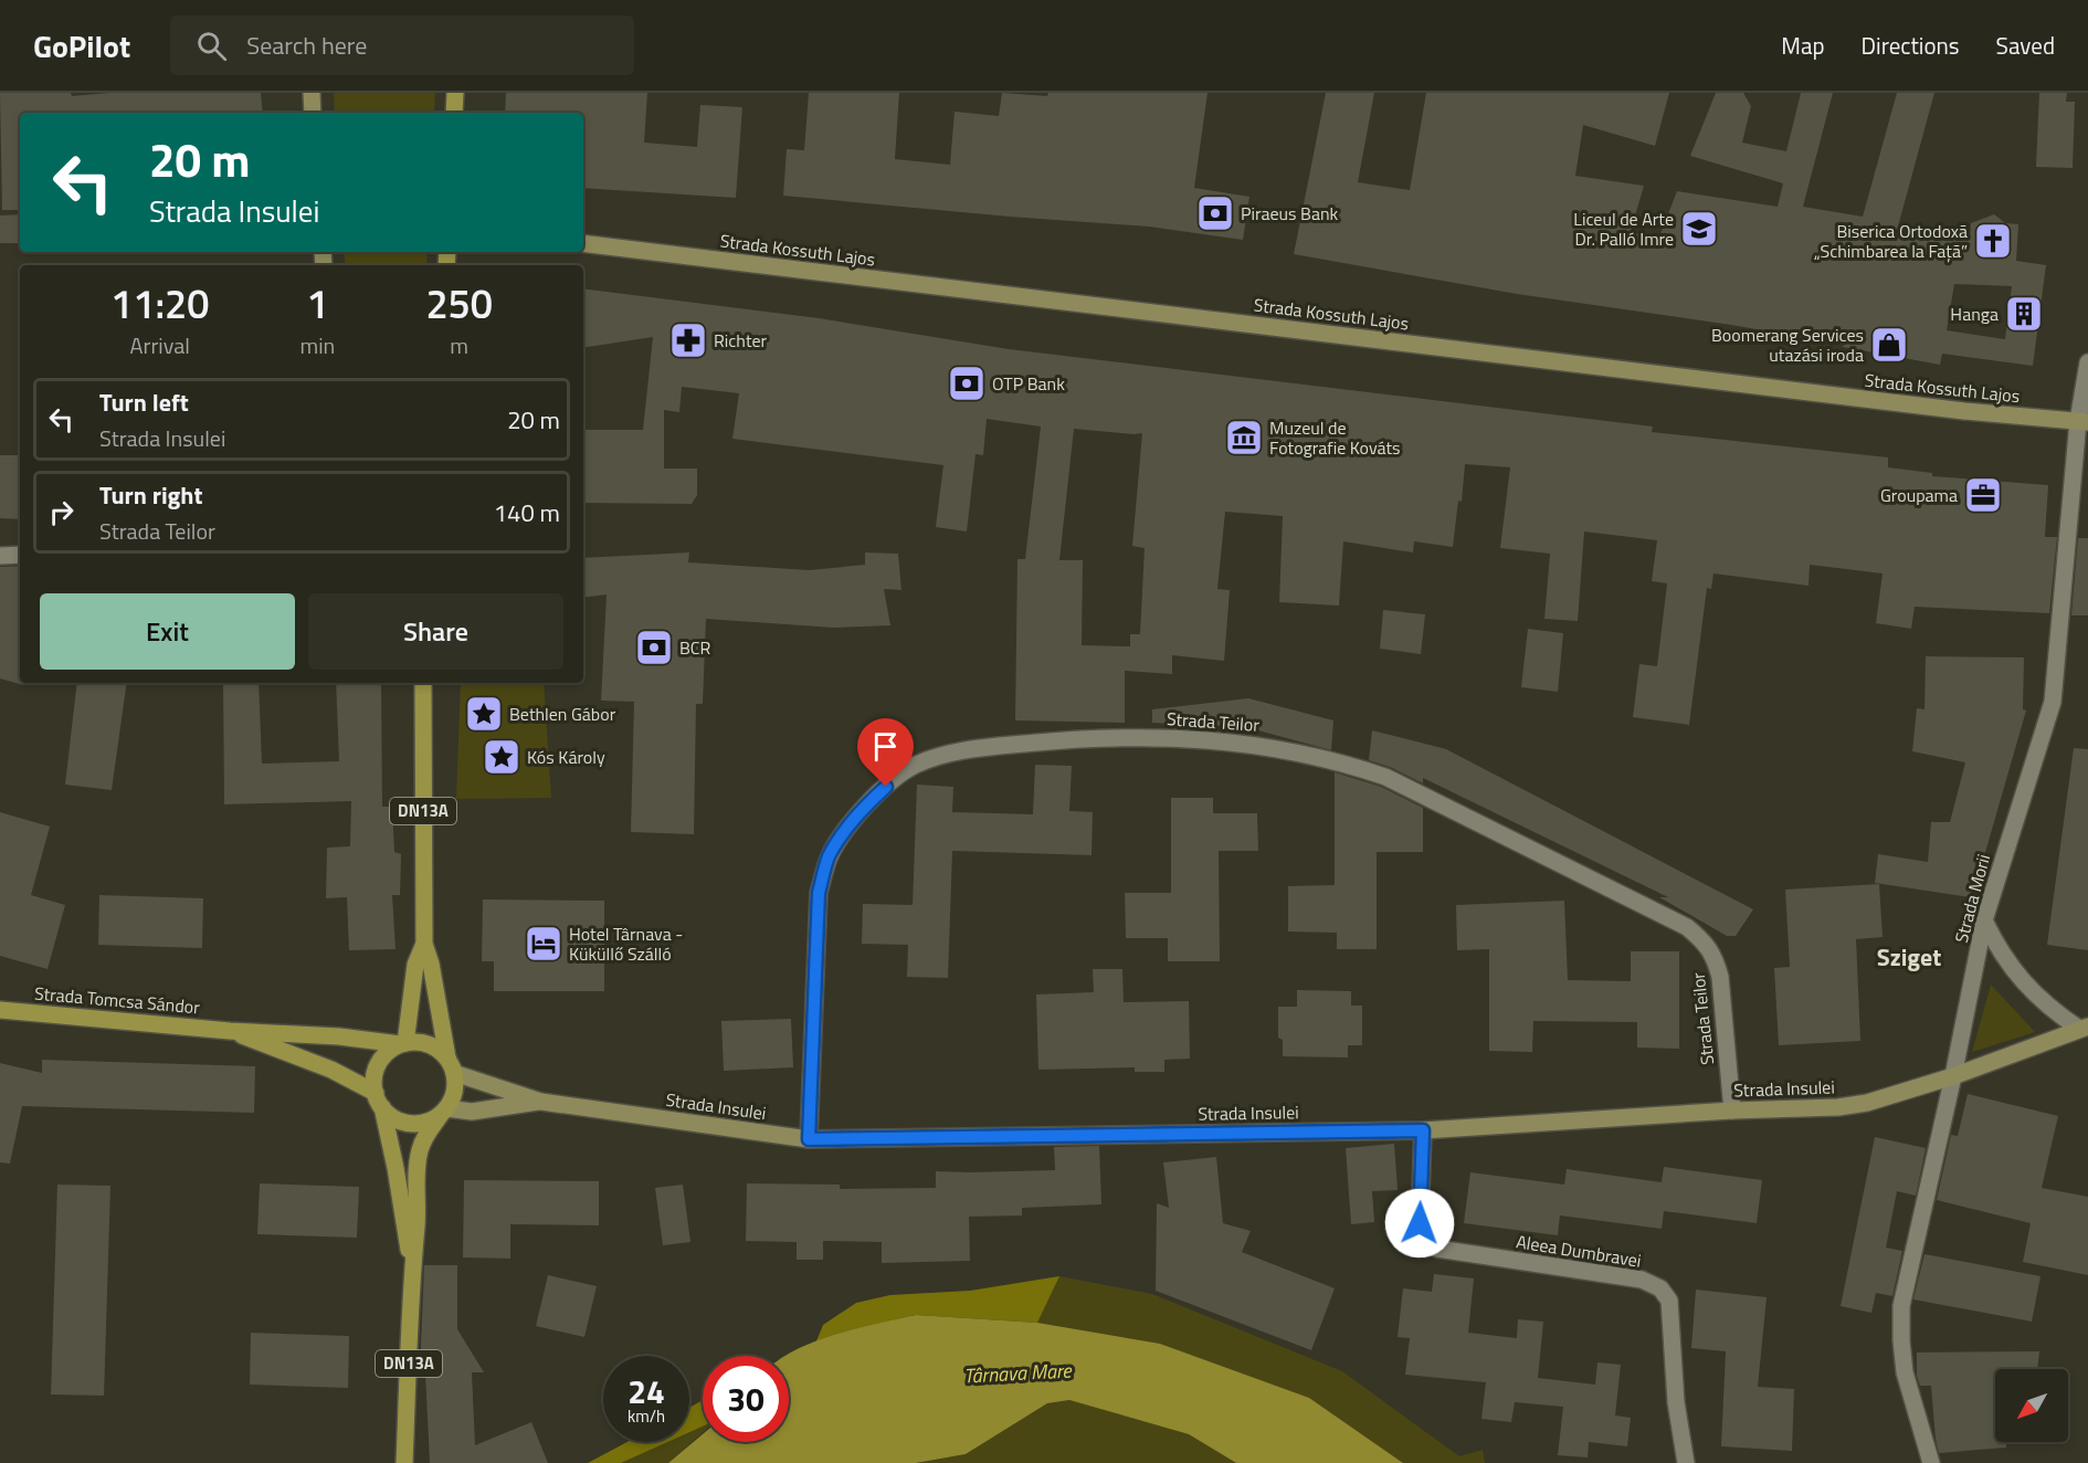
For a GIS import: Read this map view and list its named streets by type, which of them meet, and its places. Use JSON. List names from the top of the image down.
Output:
{
  "streets": {
    "main road": [
      "Strada Kossuth Lajos",
      "DN13A",
      "Strada Tomcsa Sándor",
      "Strada Insulei"
    ],
    "street": ["Strada Teilor", "Strada Morii", "Aleea Dumbravei"]
  },
  "crossings": [
    ["Strada Kossuth Lajos", "Strada Morii"],
    ["Strada Teilor", "Strada Insulei"],
    ["DN13A", "Strada Insulei"],
    ["Strada Morii", "Strada Insulei"],
    ["Strada Insulei", "Aleea Dumbravei"]
  ],
  "districts": ["Sziget"],
  "water": ["Târnava Mare"],
  "places": {
    "bank": ["Piraeus Bank", "OTP Bank", "BCR"],
    "school or university": ["Liceul de Arte Dr. Palló Imre"],
    "church": ["Biserica Ortodoxă „Schimbarea la Față”"],
    "building": ["Hanga"],
    "pharmacy": ["Richter"],
    "shop": ["Boomerang Services utazási iroda"],
    "museum": ["Muzeul de Fotografie Kováts"],
    "office": ["Groupama"],
    "place": ["Bethlen Gábor", "Kós Károly"],
    "hotel": ["Hotel Târnava - Küküllő Szálló"]
  },
  "north": "bottom left",
  "page": {
    "header": "GoPilot",
    "search": "Search here",
    "nav": ["Map", "Directions", "Saved"],
    "turn": ["20 m", "Strada Insulei"],
    "eta": [
      "11:20",
      "Arrival",
      "1",
      "min",
      "250",
      "m"
    ],
    "list": [
      {
        "name": "Turn left",
        "note": "Strada Insulei",
        "value": "20 m"
      },
      {
        "name": "Turn right",
        "note": "Strada Teilor",
        "value": "140 m"
      }
    ],
    "buttons": ["Exit", "Share"],
    "speed": "24 km/h",
    "limit": "30"
  }
}
